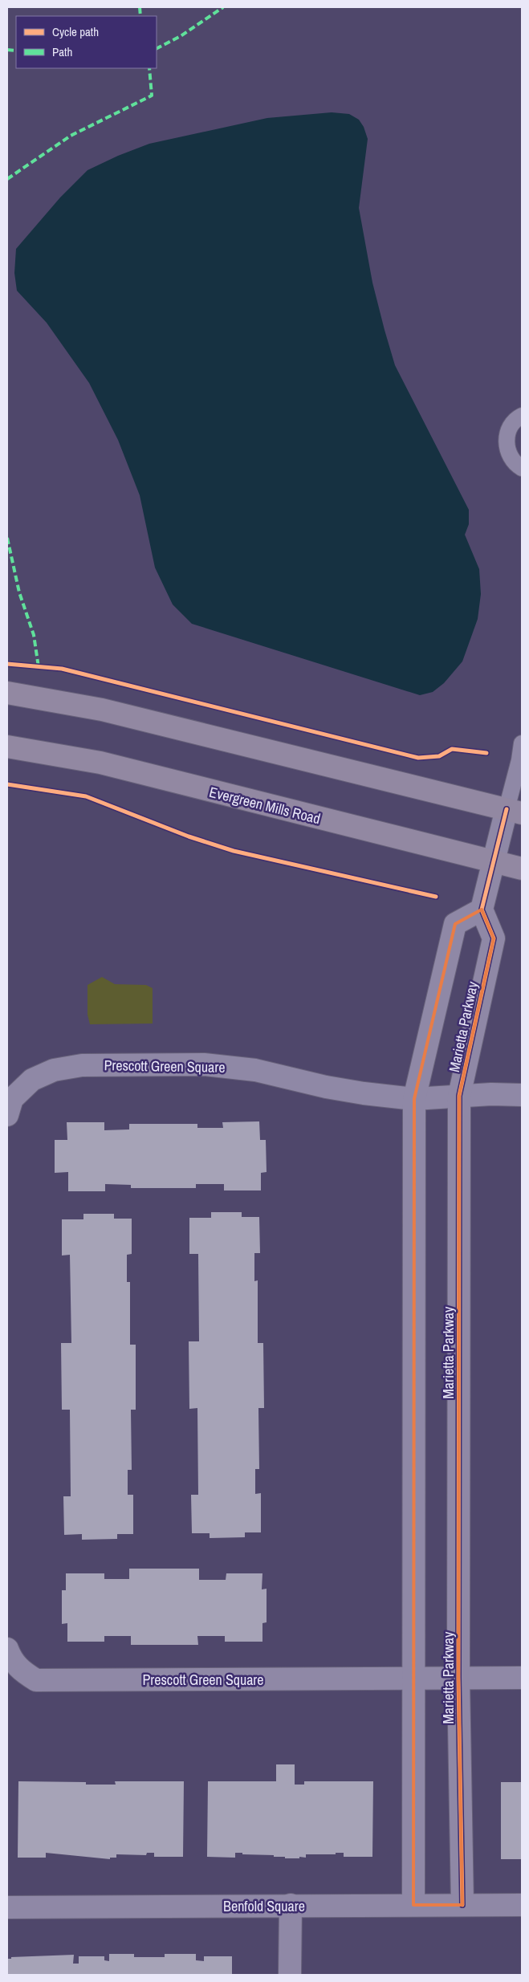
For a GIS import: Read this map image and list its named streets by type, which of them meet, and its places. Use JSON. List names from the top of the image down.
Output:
{
  "streets": {
    "main road": ["Evergreen Mills Road"],
    "street": ["Marietta Parkway", "Prescott Green Square", "Benfold Square"]
  },
  "crossings": [
    ["Marietta Parkway", "Prescott Green Square"],
    ["Marietta Parkway", "Benfold Square"]
  ],
  "legend": ["Cycle path", "Path"]
}
